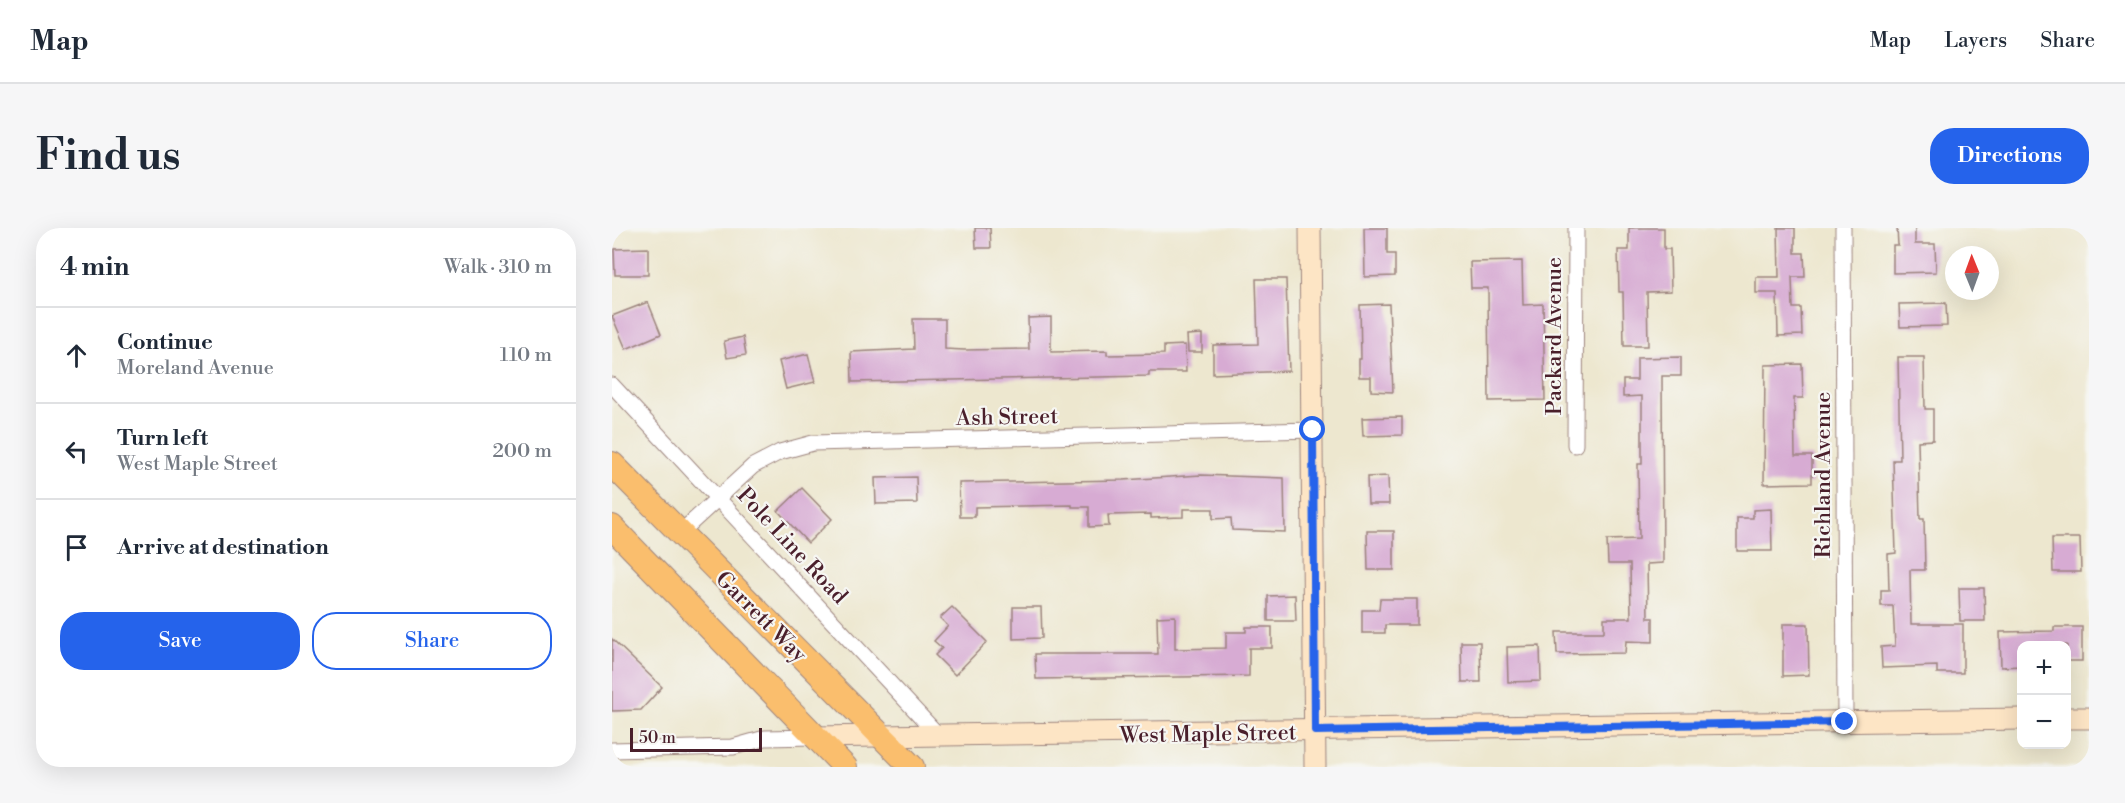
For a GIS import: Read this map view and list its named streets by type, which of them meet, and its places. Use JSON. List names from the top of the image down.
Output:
{
  "streets": {
    "main road": ["Garrett Way"],
    "street": [
      "Packard Avenue",
      "Ash Street",
      "Richland Avenue",
      "Pole Line Road",
      "West Maple Street"
    ]
  },
  "crossings": [
    ["Ash Street", "Pole Line Road"],
    ["Ash Street", "Garrett Way"],
    ["Richland Avenue", "West Maple Street"],
    ["Pole Line Road", "West Maple Street"],
    ["Garrett Way", "West Maple Street"]
  ],
  "scale_bar": "50 m",
  "north": "top",
  "page": {
    "header": "Map",
    "nav": ["Map", "Layers", "Share"],
    "buttons": [
      "Directions",
      ["Save", "Share"]
    ],
    "title": "Find us",
    "heading": ["4 min", "Walk · 310 m"],
    "list": [
      ["Continue", "Moreland Avenue", "110 m"],
      ["Turn left", "West Maple Street", "200 m"],
      "Arrive at destination"
    ],
    "map_buttons": ["+", "−"],
    "scale": "50 m"
  }
}
